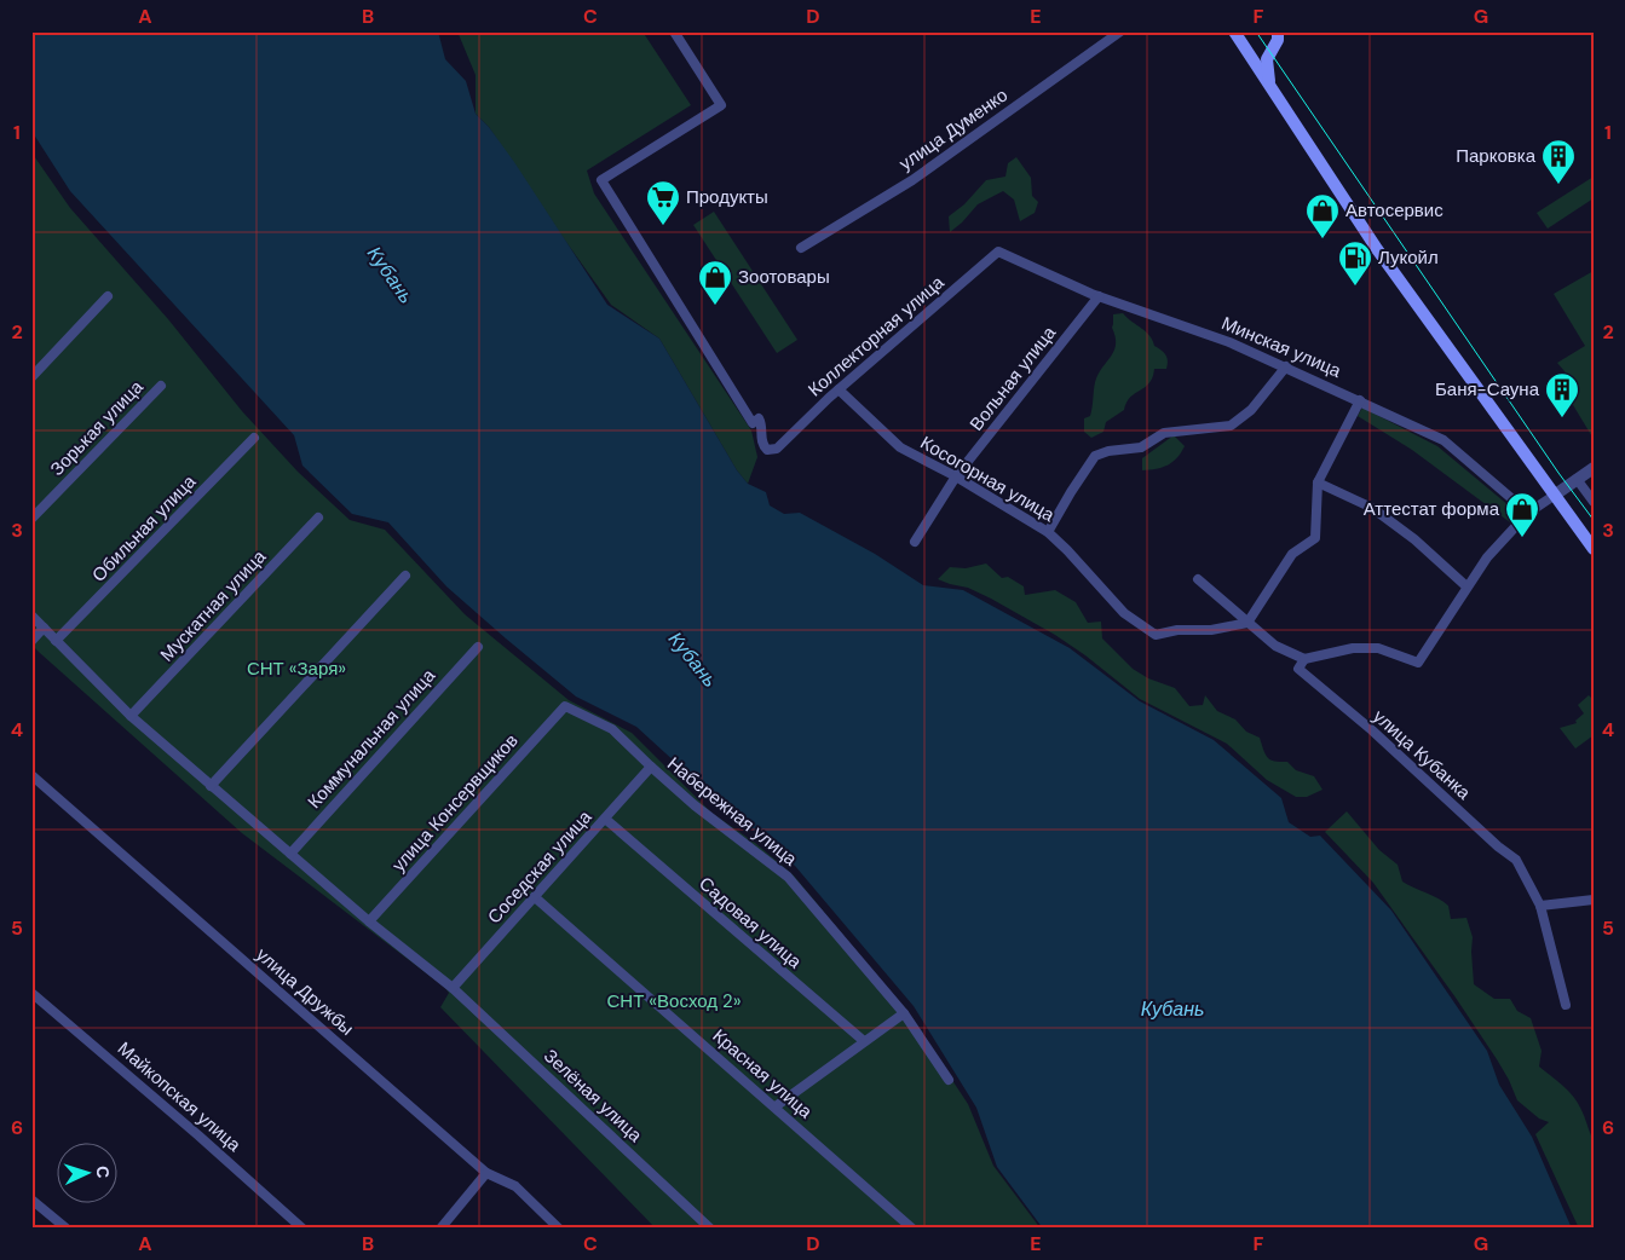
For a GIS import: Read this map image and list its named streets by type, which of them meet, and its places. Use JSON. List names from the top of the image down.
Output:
{
  "streets": {
    "street": [
      "улица Думенко",
      "Коллекторная улица",
      "Минская улица",
      "Вольная улица",
      "Зорькая улица",
      "Косогорная улица",
      "Обильная улица",
      "Мускатная улица",
      "Коммунальная улица",
      "улица Кубанка",
      "улица Консервщиков",
      "Набережная улица",
      "Соседская улица",
      "Садовая улица",
      "улица Дружбы",
      "Красная улица",
      "Зелёная улица",
      "Майкопская улица"
    ]
  },
  "crossings": [
    ["Коллекторная улица", "Минская улица"],
    ["Коллекторная улица", "Косогорная улица"],
    ["Минская улица", "Вольная улица"],
    ["Вольная улица", "Косогорная улица"],
    ["Обильная улица", "Зелёная улица"],
    ["Мускатная улица", "Зелёная улица"],
    ["Коммунальная улица", "Зелёная улица"],
    ["улица Консервщиков", "Набережная улица"],
    ["улица Консервщиков", "Зелёная улица"],
    ["Набережная улица", "Соседская улица"],
    ["Соседская улица", "Садовая улица"],
    ["Соседская улица", "Красная улица"],
    ["Соседская улица", "Зелёная улица"]
  ],
  "water": ["Кубань"],
  "parks": ["СНТ «Заря»", "СНТ «Восход 2»"],
  "places": {
    "building": ["Парковка", "Баня-Сауна"],
    "supermarket": ["Продукты"],
    "shop": ["Автосервис", "Зоотовары", "Аттестат форма"],
    "fuel station": ["Лукойл"]
  },
  "north": "right",
  "grid": {
    "columns": [
      "A",
      "B",
      "C",
      "D",
      "E",
      "F",
      "G"
    ],
    "rows": [
      "1",
      "2",
      "3",
      "4",
      "5",
      "6"
    ]
  }
}
